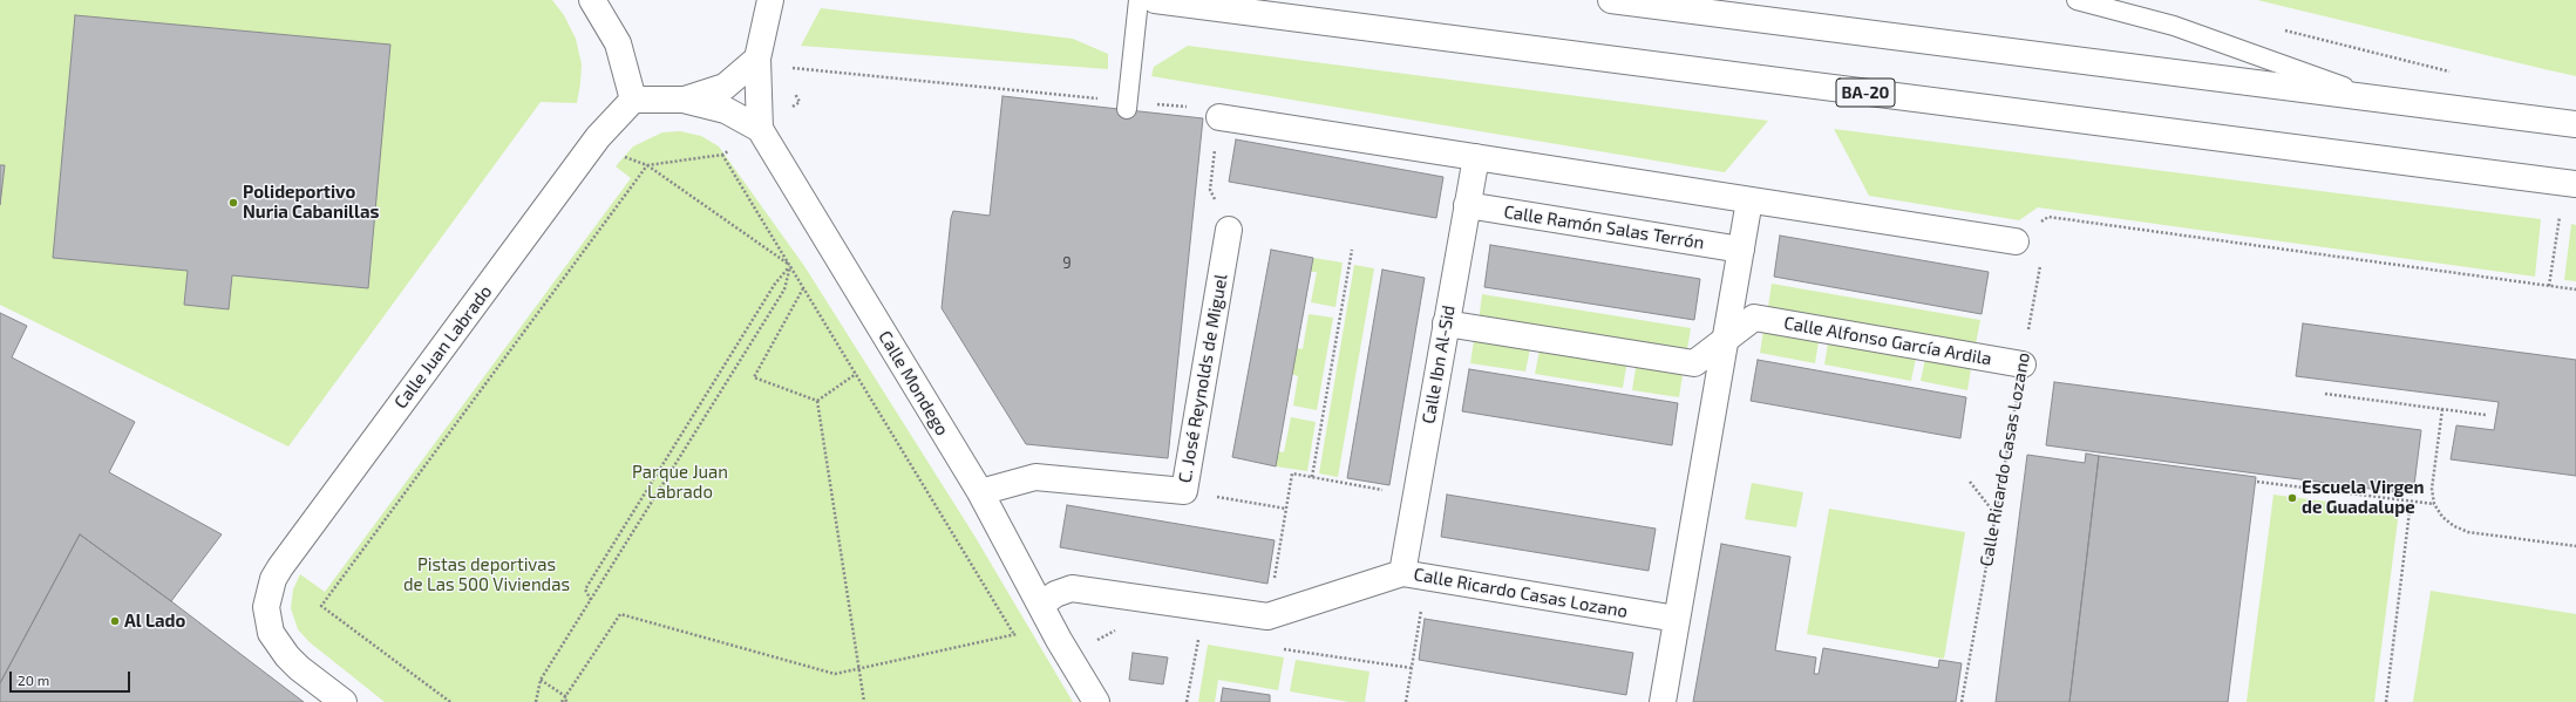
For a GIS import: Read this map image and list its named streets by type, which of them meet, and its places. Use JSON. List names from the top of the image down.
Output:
{
  "streets": {
    "main road": [
      "BA-20",
      "Calle Ramón Salas Terrón",
      "Calle Alfonso García Ardila",
      "Calle Juan Labrado",
      "Calle Ibn Al-Sid",
      "C. José Reynolds de Miguel",
      "Calle Mondego",
      "Calle Ricardo Casas Lozano"
    ]
  },
  "crossings": [
    ["Calle Ramón Salas Terrón", "Calle Ibn Al-Sid"],
    ["Calle Alfonso García Ardila", "Calle Ricardo Casas Lozano"],
    ["Calle Ibn Al-Sid", "Calle Ricardo Casas Lozano"],
    ["C. José Reynolds de Miguel", "Calle Mondego"],
    ["Calle Mondego", "Calle Ricardo Casas Lozano"]
  ],
  "parks": ["Parque Juan Labrado", "Pistas deportivas de Las 500 Viviendas"],
  "places": ["Polideportivo Nuria Cabanillas", "Escuela Virgen de Guadalupe", "Al Lado"],
  "house_numbers": ["9"],
  "scale_bar": "20 m"
}
